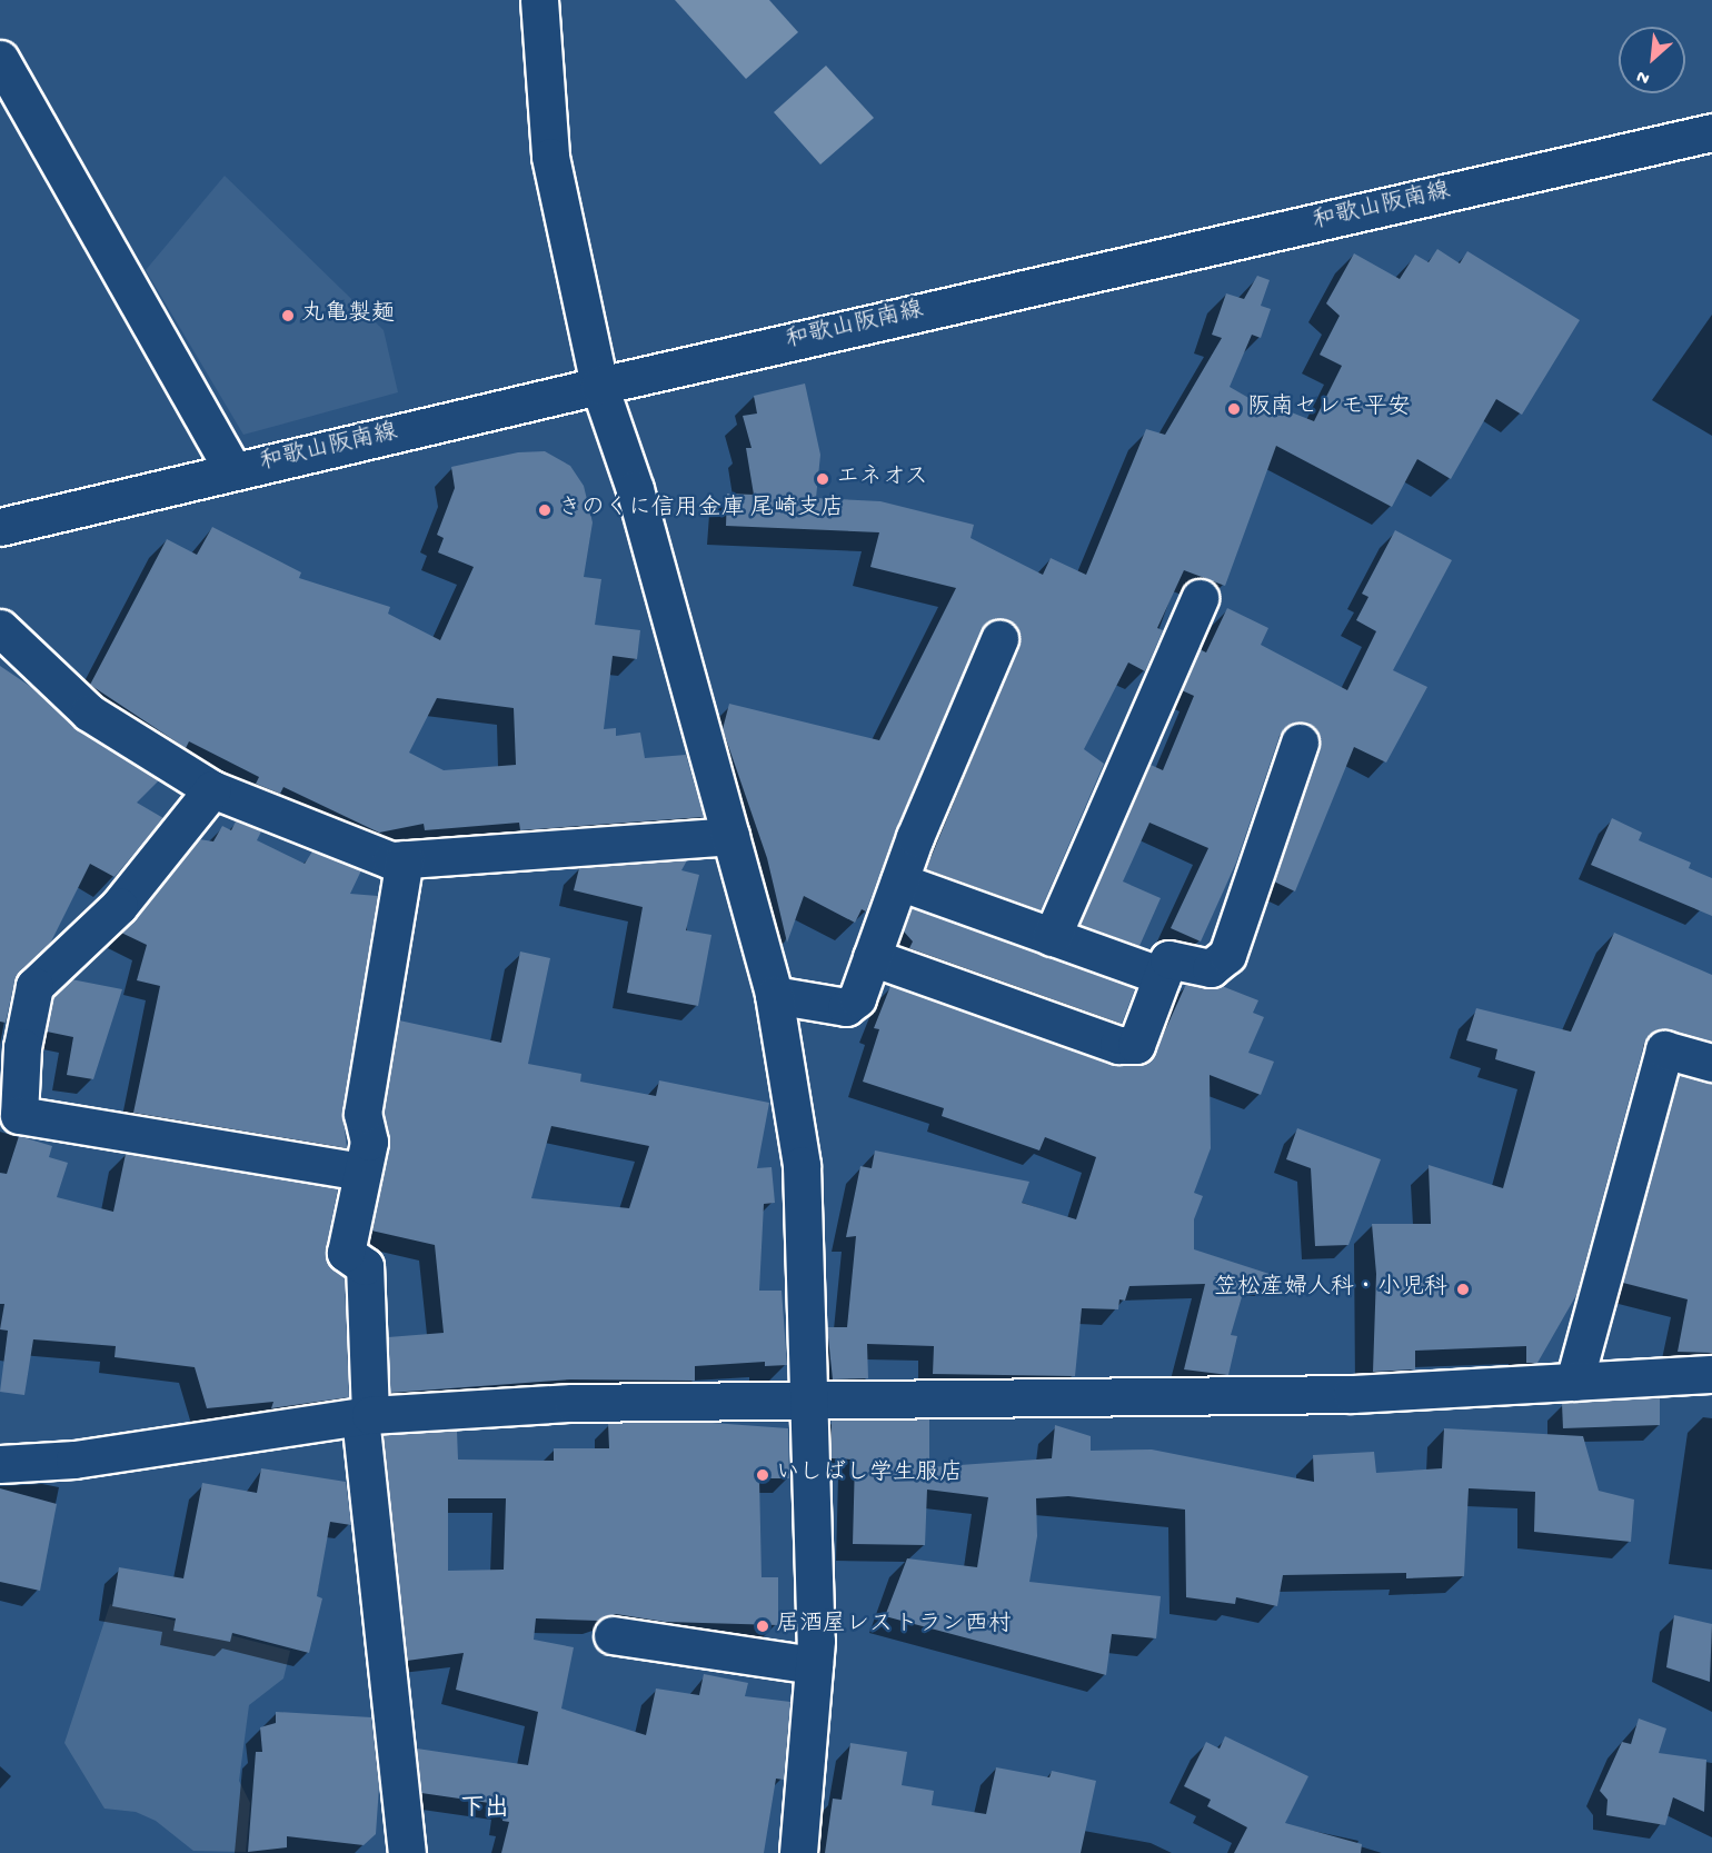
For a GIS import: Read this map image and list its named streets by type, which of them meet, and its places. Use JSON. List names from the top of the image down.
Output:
{
  "streets": {
    "street": ["和歌山阪南線"]
  },
  "districts": ["下出"],
  "places": [
    "丸亀製麺",
    "阪南セレモ平安",
    "エネオス",
    "きのくに信用金庫 尾崎支店",
    "笠松産婦人科・小児科",
    "いしばし学生服店",
    "居酒屋レストラン西村"
  ],
  "north": "bottom left"
}
